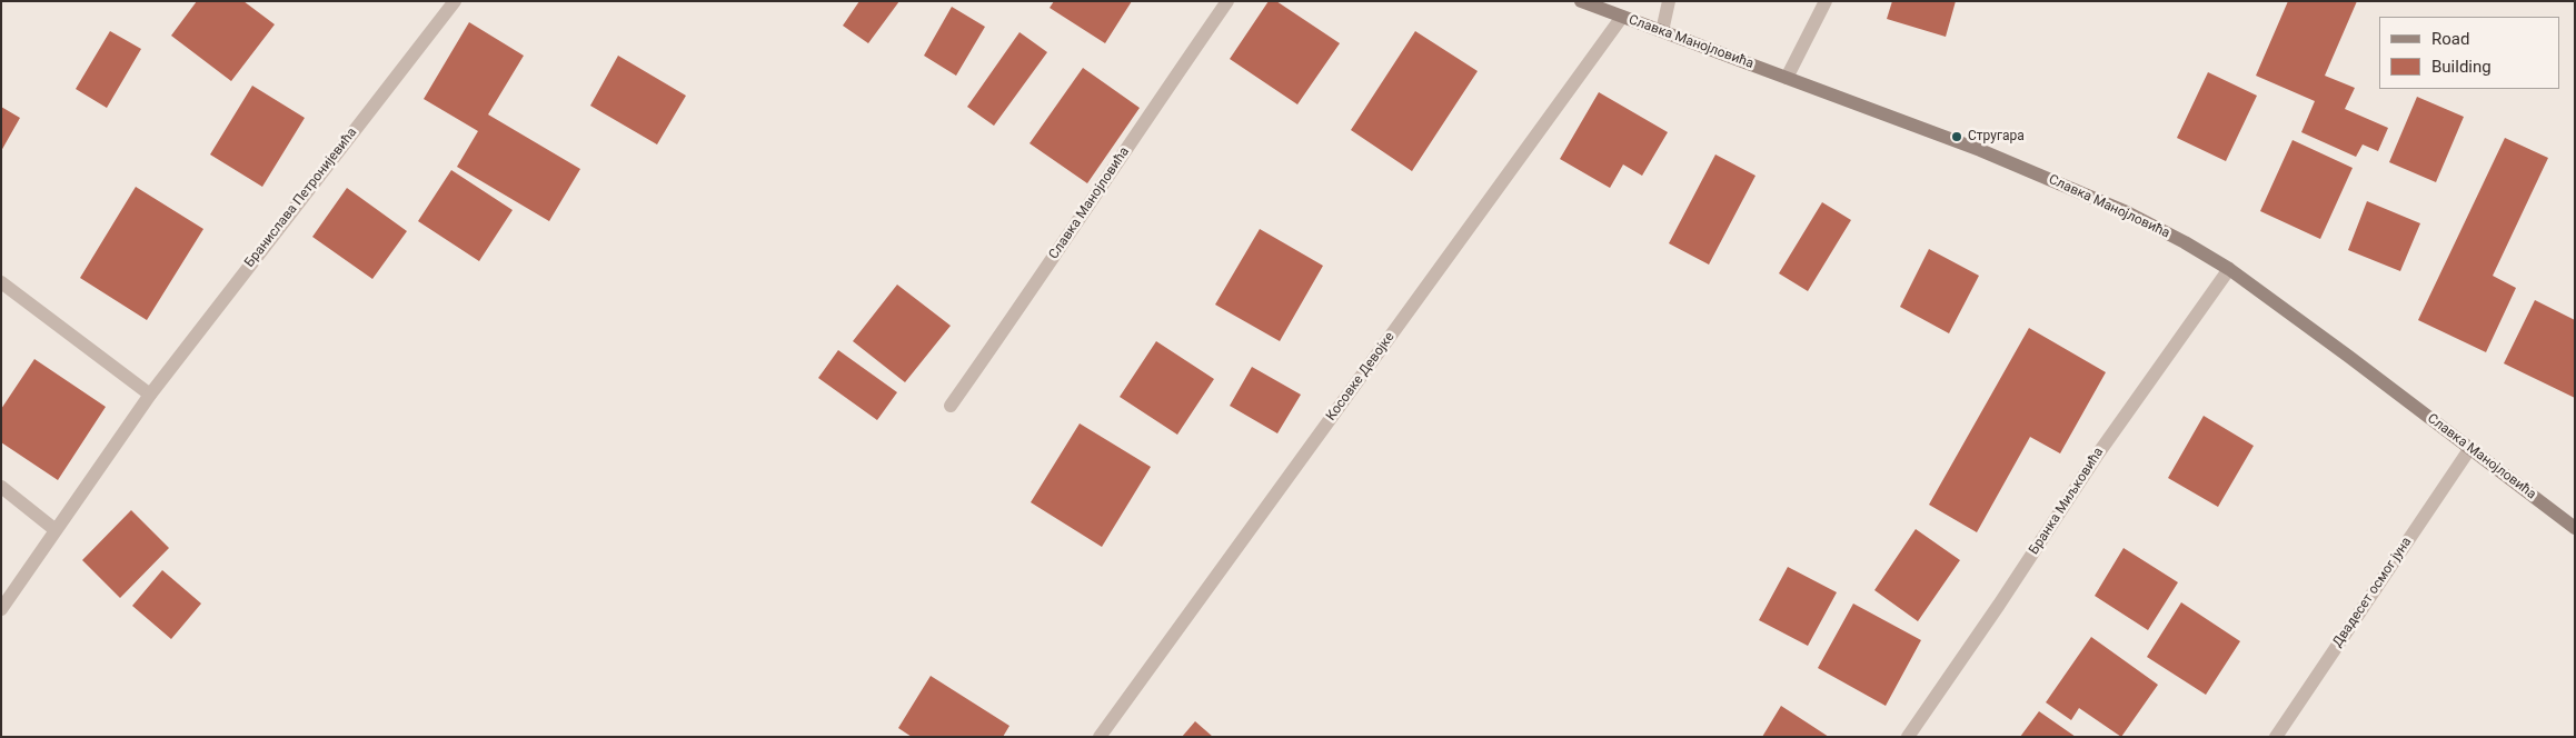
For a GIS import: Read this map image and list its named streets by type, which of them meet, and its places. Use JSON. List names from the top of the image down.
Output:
{
  "streets": {
    "main road": ["Славка Манојловића"],
    "street": [
      "Бранислава Петронијевића",
      "Косовке Девојке",
      "Бранка Миљковића",
      "Двадесет осмог јуна"
    ]
  },
  "crossings": [
    ["Славка Манојловића", "Косовке Девојке"],
    ["Славка Манојловића", "Бранка Миљковића"],
    ["Славка Манојловића", "Двадесет осмог јуна"]
  ],
  "places": ["Стругара"],
  "legend": ["Road", "Building"]
}
